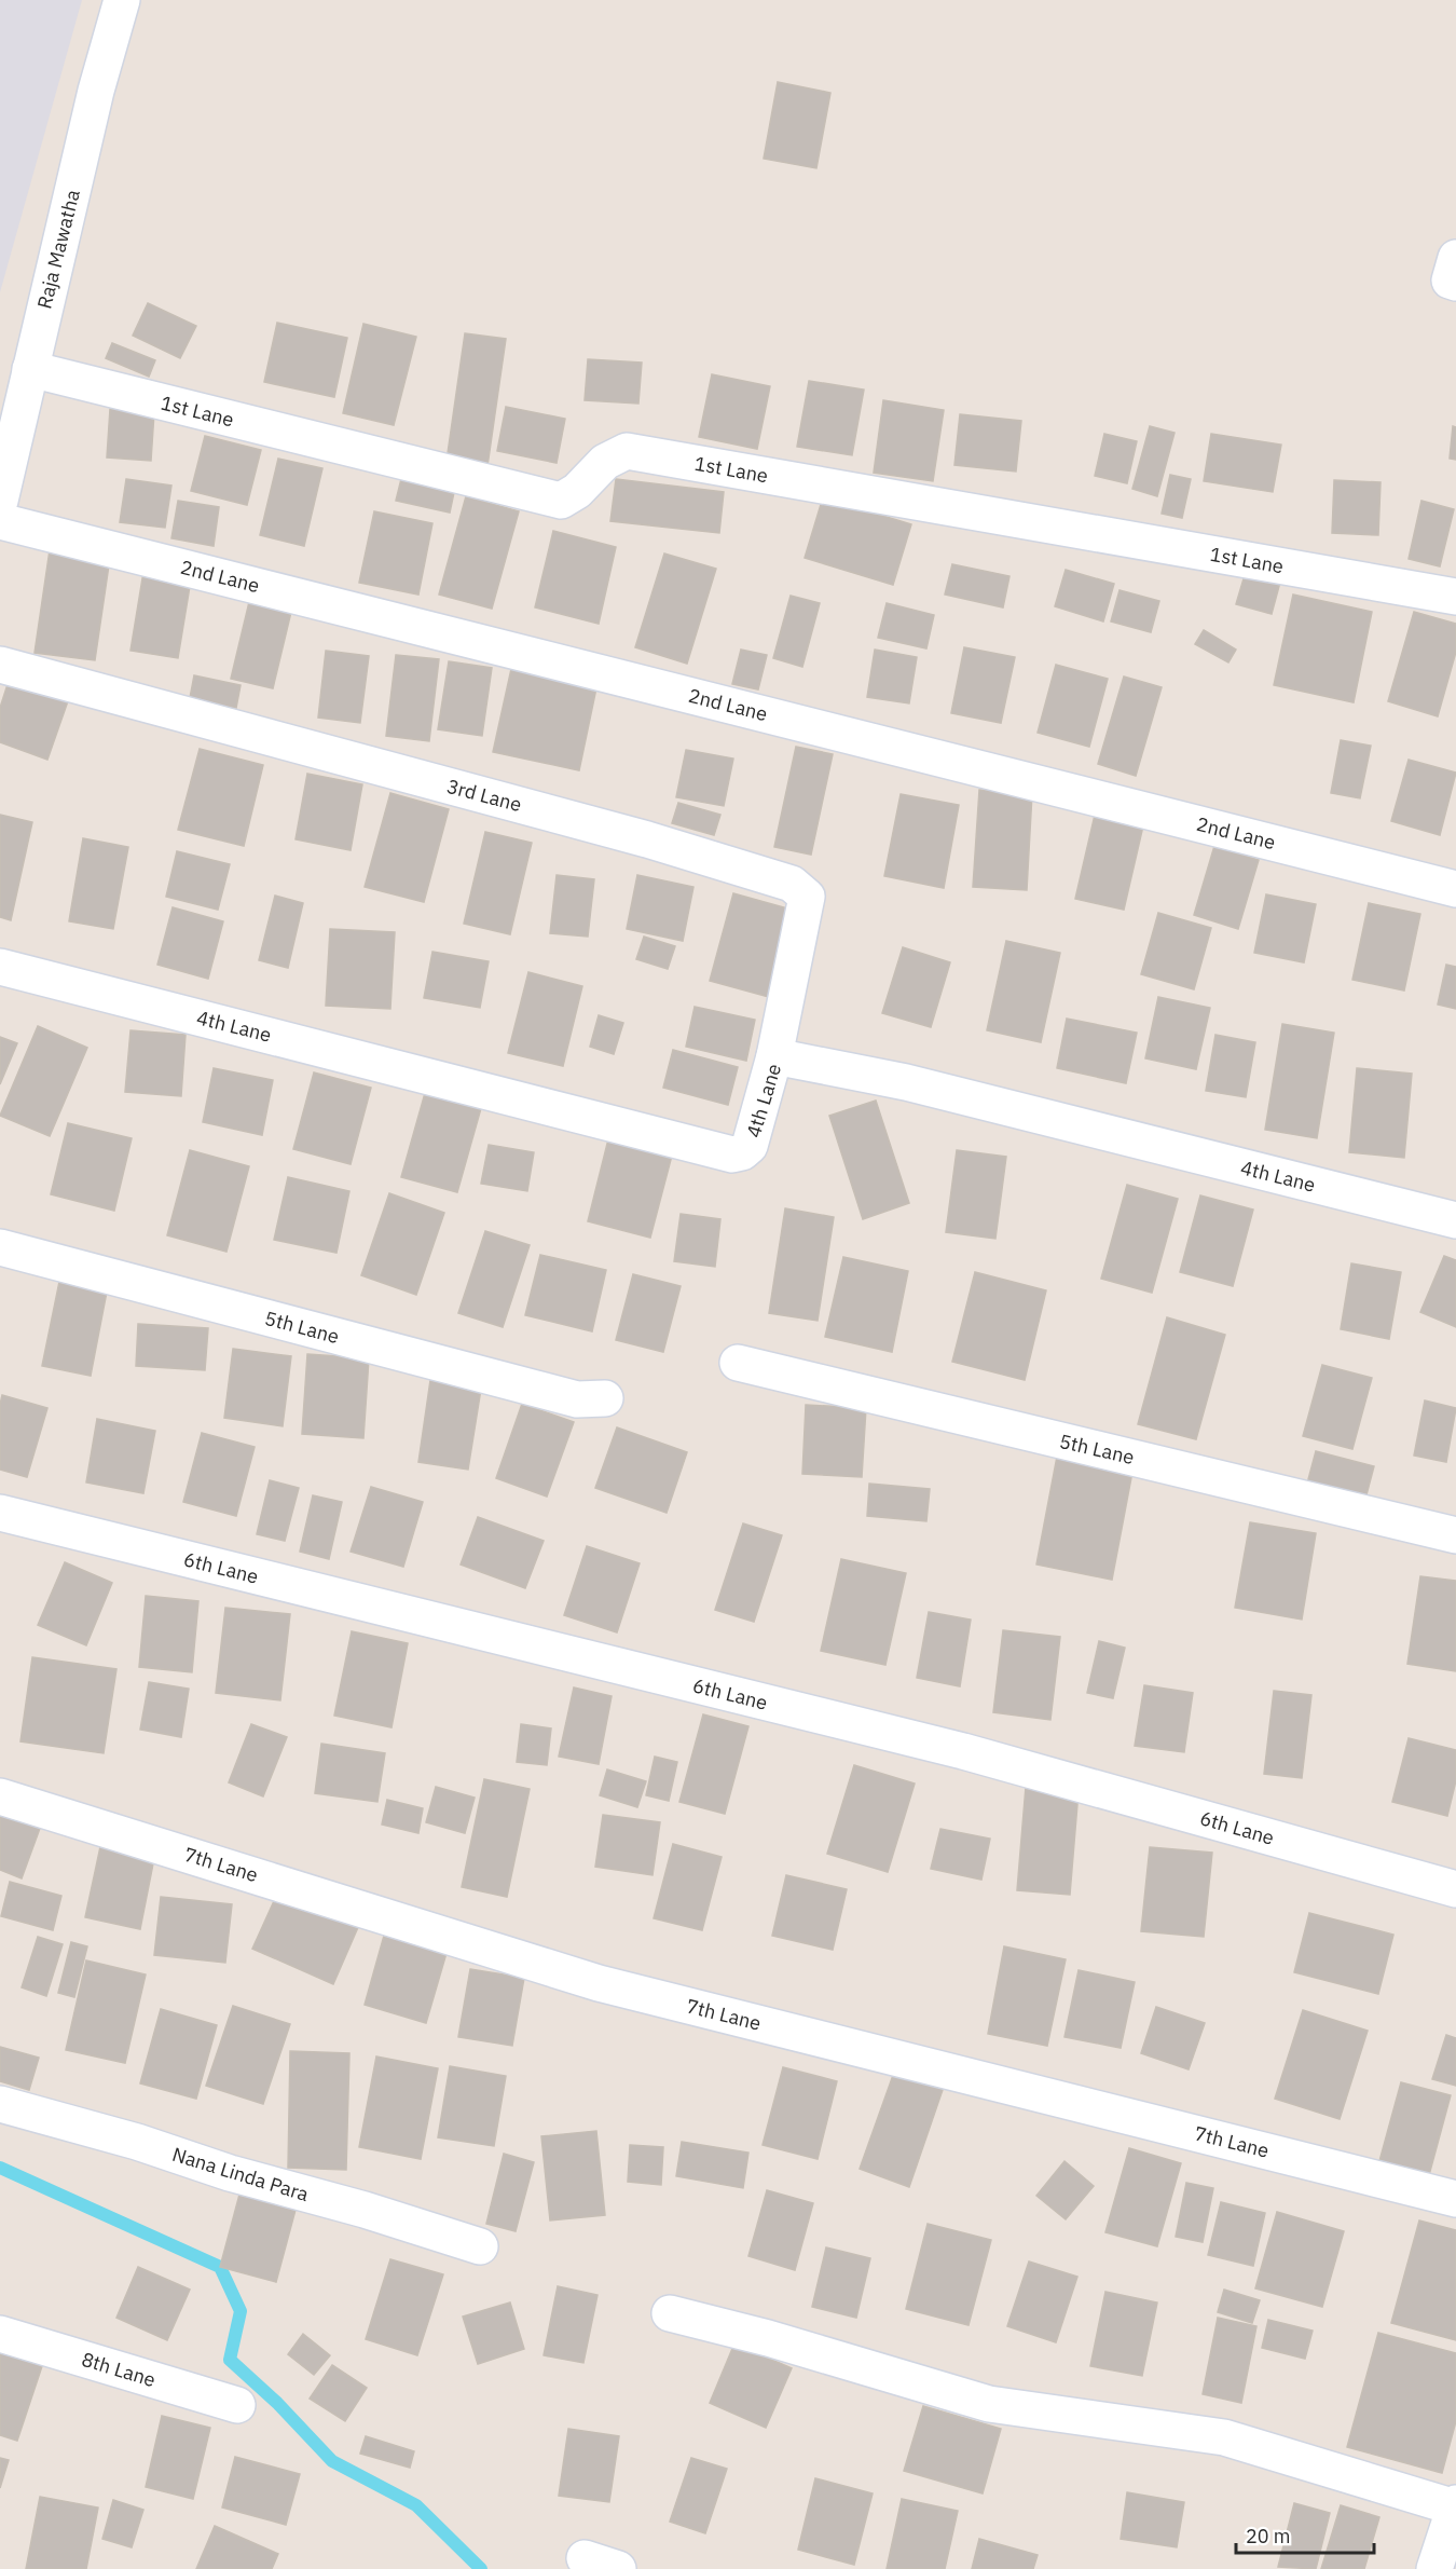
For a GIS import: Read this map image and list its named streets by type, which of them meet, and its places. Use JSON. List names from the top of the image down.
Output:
{
  "streets": {
    "street": [
      "Raja Mawatha",
      "1st Lane",
      "2nd Lane",
      "3rd Lane",
      "4th Lane",
      "5th Lane",
      "6th Lane",
      "7th Lane",
      "Nana Linda Para",
      "8th Lane"
    ]
  },
  "crossings": [
    ["Raja Mawatha", "1st Lane"],
    ["3rd Lane", "4th Lane"]
  ],
  "scale_bar": "20 m"
}
